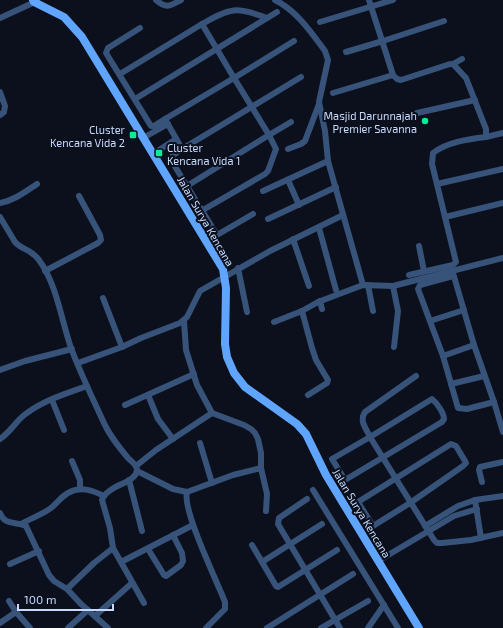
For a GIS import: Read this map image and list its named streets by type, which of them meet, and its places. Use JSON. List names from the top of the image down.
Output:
{
  "streets": {
    "street": ["Jalan Surya Kencana"]
  },
  "places": {
    "other": ["Masjid Darunnajah Premier Savanna"],
    "transit": ["Cluster Kencana Vida 2", "Cluster Kencana Vida 1"]
  },
  "scale_bar": "100 m"
}
